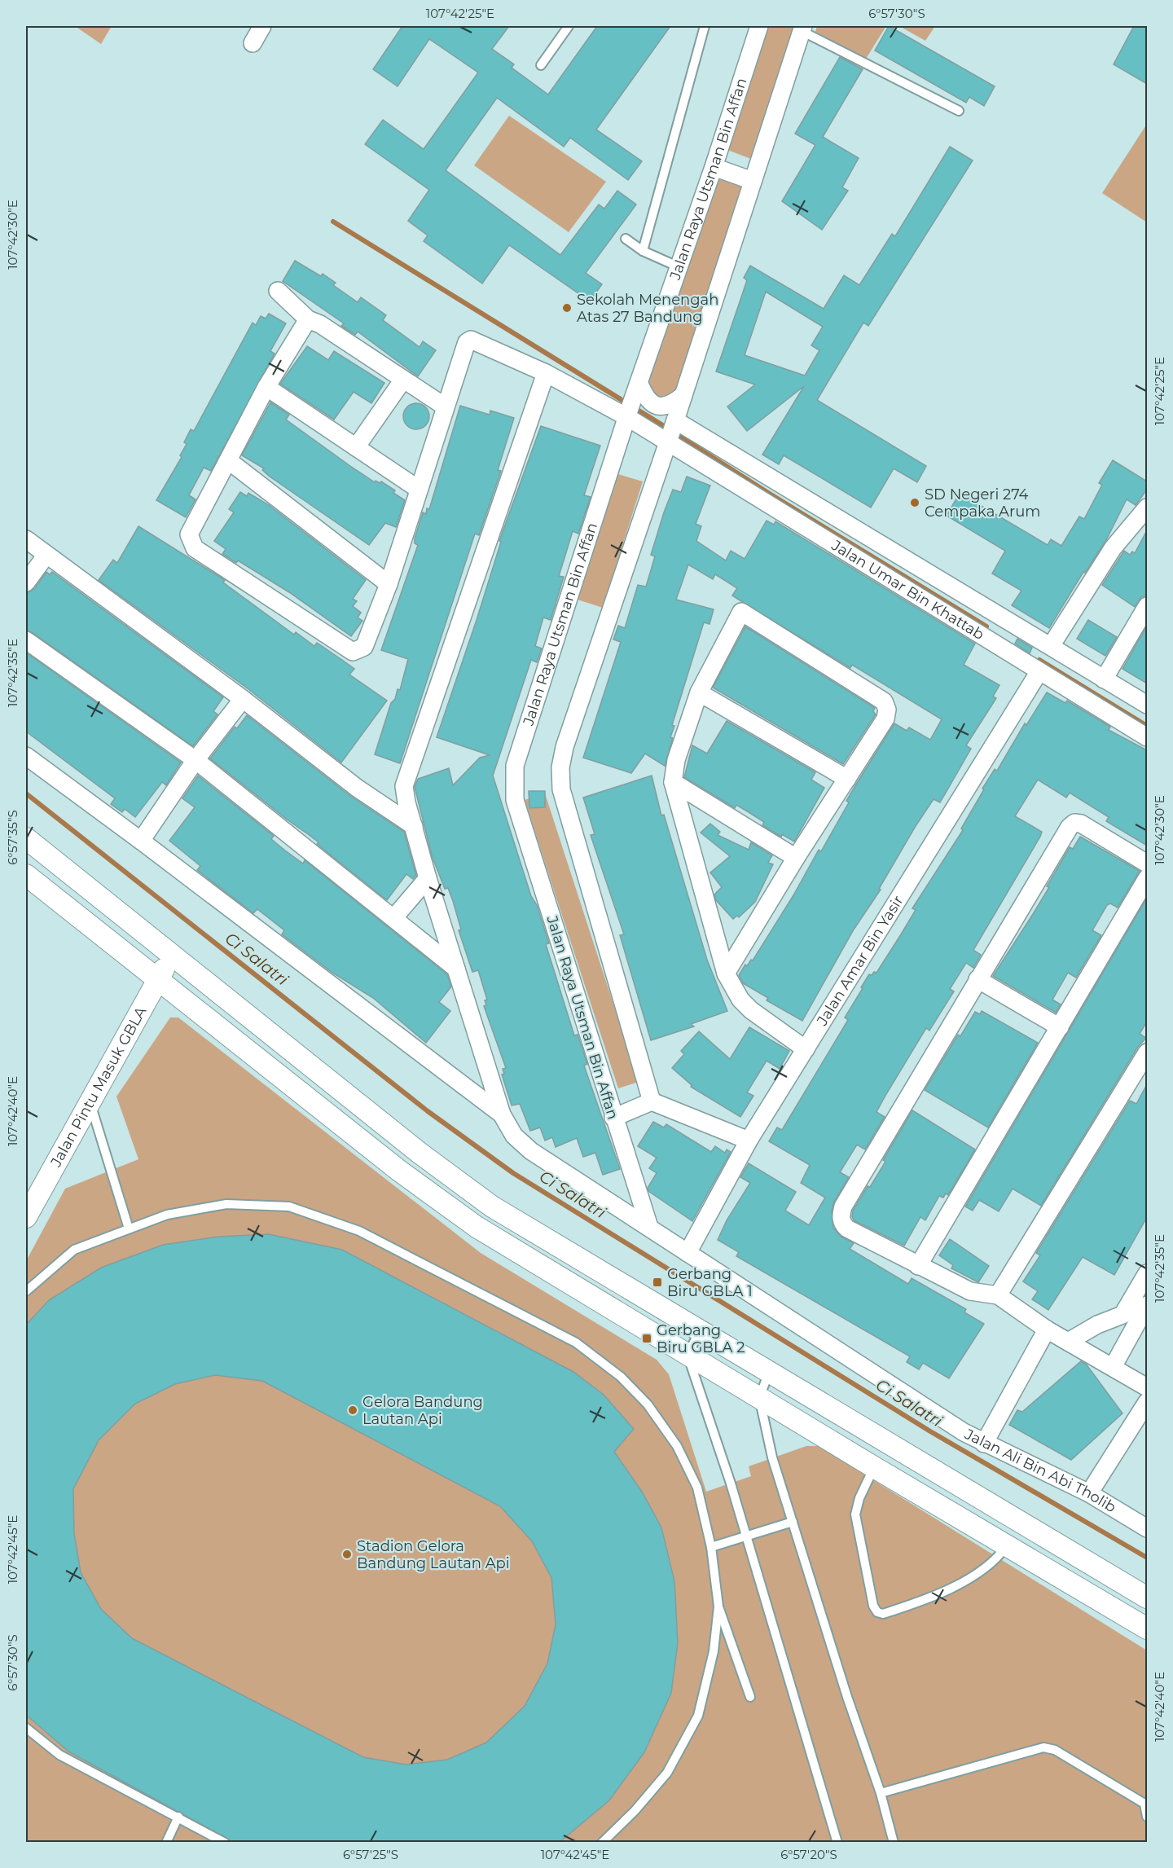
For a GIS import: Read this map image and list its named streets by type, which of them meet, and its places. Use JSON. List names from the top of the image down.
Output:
{
  "streets": {
    "street": [
      "Jalan Raya Utsman Bin Affan",
      "Jalan Umar Bin Khattab",
      "Jalan Amar Bin Yasir",
      "Jalan Pintu Masuk GBLA",
      "Jalan Ali Bin Abi Tholib"
    ]
  },
  "crossings": [
    ["Jalan Raya Utsman Bin Affan", "Jalan Ali Bin Abi Tholib"],
    ["Jalan Umar Bin Khattab", "Jalan Amar Bin Yasir"],
    ["Jalan Amar Bin Yasir", "Jalan Ali Bin Abi Tholib"]
  ],
  "water": ["Ci Salatri"],
  "places": {
    "other": [
      "Sekolah Menengah Atas 27 Bandung",
      "SD Negeri 274 Cempaka Arum",
      "Gelora Bandung Lautan Api",
      "Stadion Gelora Bandung Lautan Api"
    ],
    "transit": ["Gerbang Biru GBLA 1", "Gerbang Biru GBLA 2"]
  },
  "coordinates": [
    "107°42'25\"E",
    "6°57'30\"S",
    "107°42'30\"E",
    "107°42'35\"E",
    "6°57'35\"S",
    "107°42'40\"E",
    "107°42'45\"E",
    "6°57'25\"S",
    "6°57'20\"S"
  ]
}
